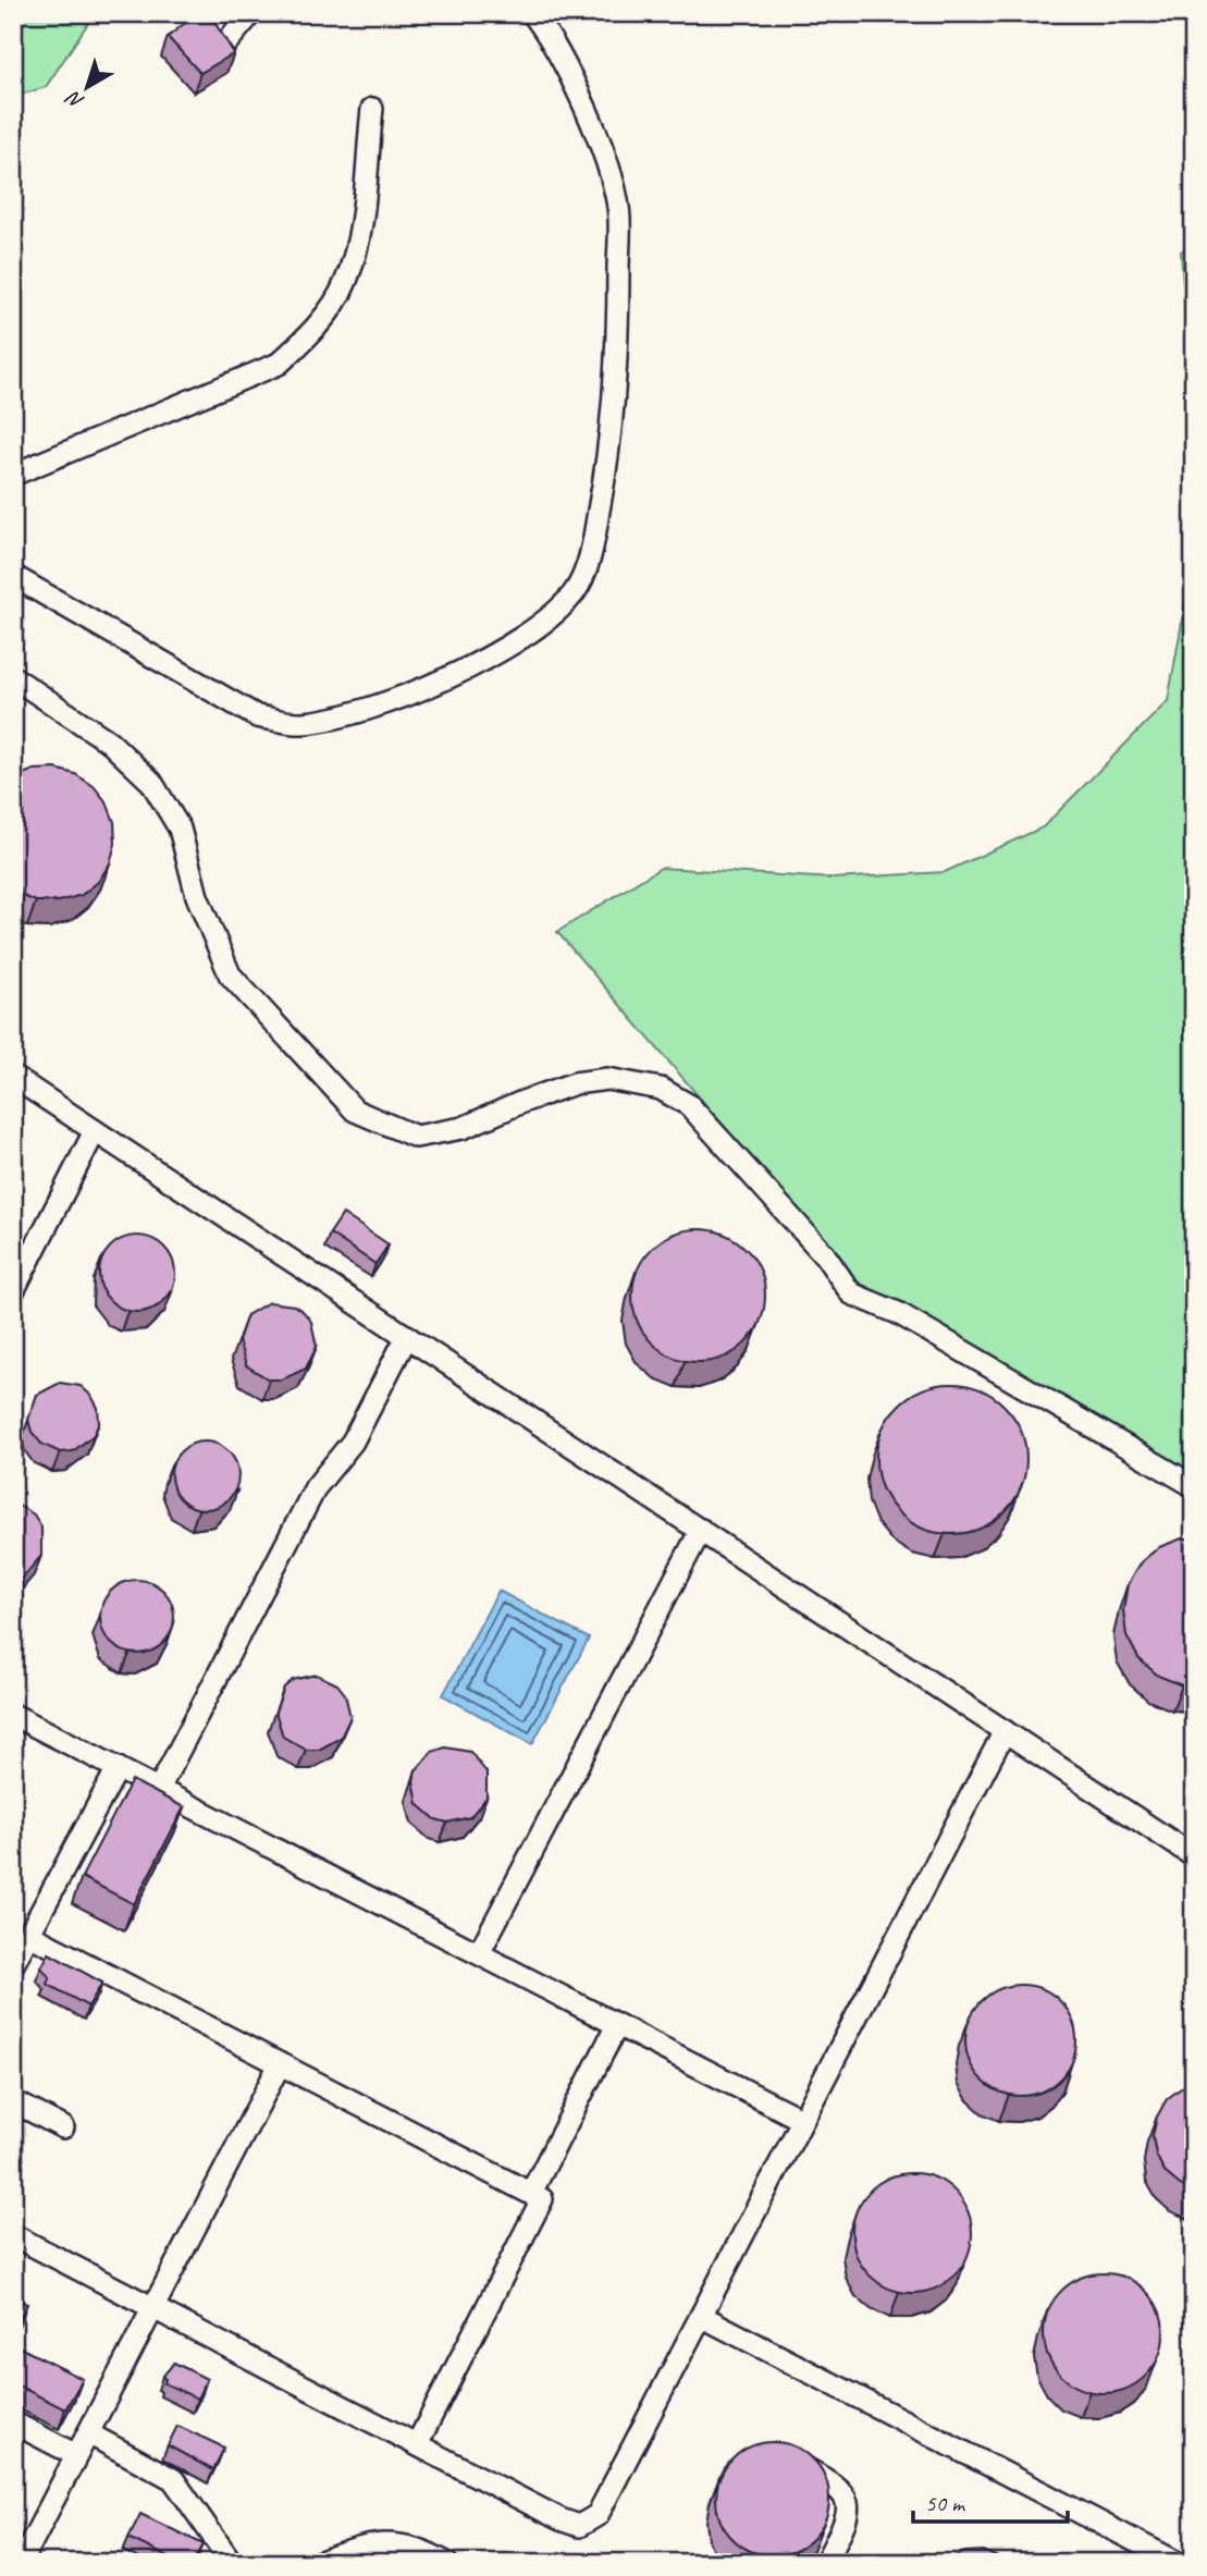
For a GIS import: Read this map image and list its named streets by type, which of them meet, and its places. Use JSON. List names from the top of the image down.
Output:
{
  "scale_bar": "50 m",
  "north": "bottom left"
}
